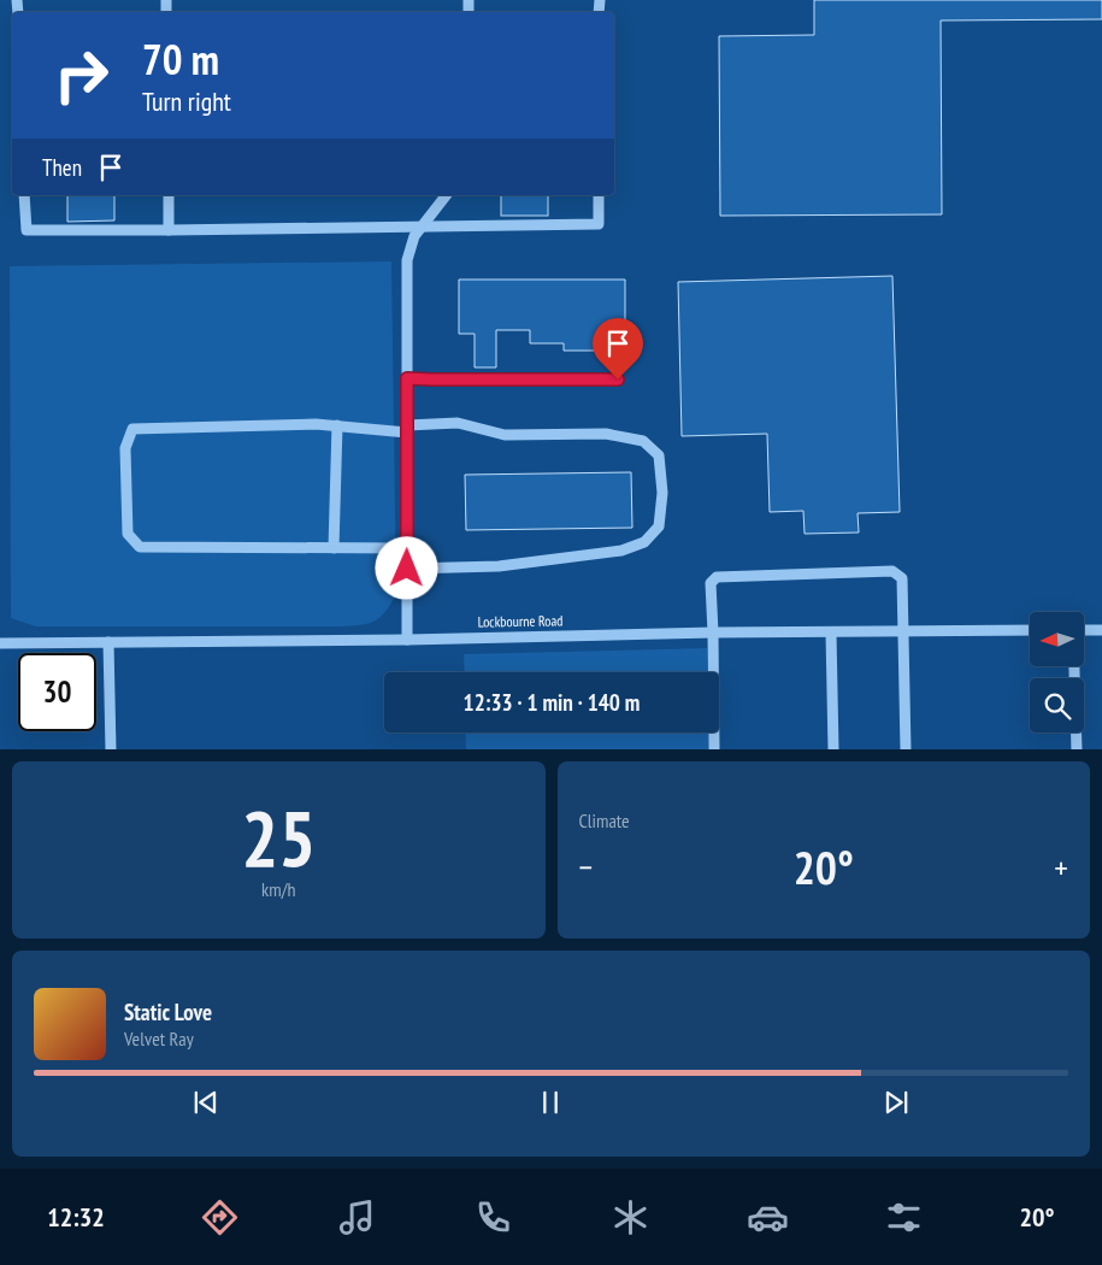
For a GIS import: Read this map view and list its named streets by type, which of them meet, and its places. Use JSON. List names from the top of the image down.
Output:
{
  "streets": {
    "street": ["Lockbourne Road"]
  },
  "north": "left",
  "page": {
    "turn": ["70 m", "Turn right"],
    "then": "Then",
    "limit": "30",
    "trip": "12:33 · 1 min · 140 m",
    "tile": [
      ["25", "km/h"],
      "Climate"
    ],
    "heat": ["−", "20°", "+"],
    "song": ["Static Love", "Velvet Ray"],
    "tabs": ["12:32", "20°"]
  }
}
